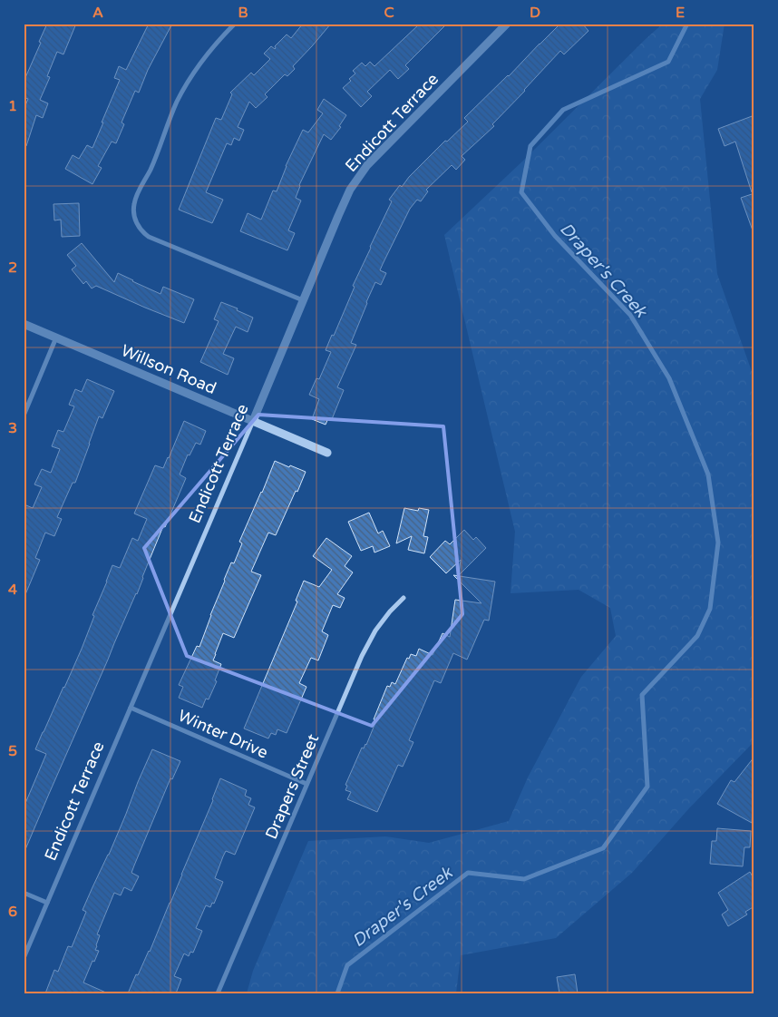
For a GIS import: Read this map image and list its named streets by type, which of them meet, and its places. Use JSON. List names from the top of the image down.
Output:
{
  "streets": {
    "street": [
      "Endicott Terrace",
      "Willson Road",
      "Winter Drive",
      "Drapers Street"
    ]
  },
  "crossings": [
    ["Endicott Terrace", "Willson Road"],
    ["Endicott Terrace", "Winter Drive"],
    ["Winter Drive", "Drapers Street"]
  ],
  "water": ["Draper's Creek"],
  "grid": {
    "columns": [
      "A",
      "B",
      "C",
      "D",
      "E"
    ],
    "rows": [
      "1",
      "2",
      "3",
      "4",
      "5",
      "6"
    ]
  }
}
